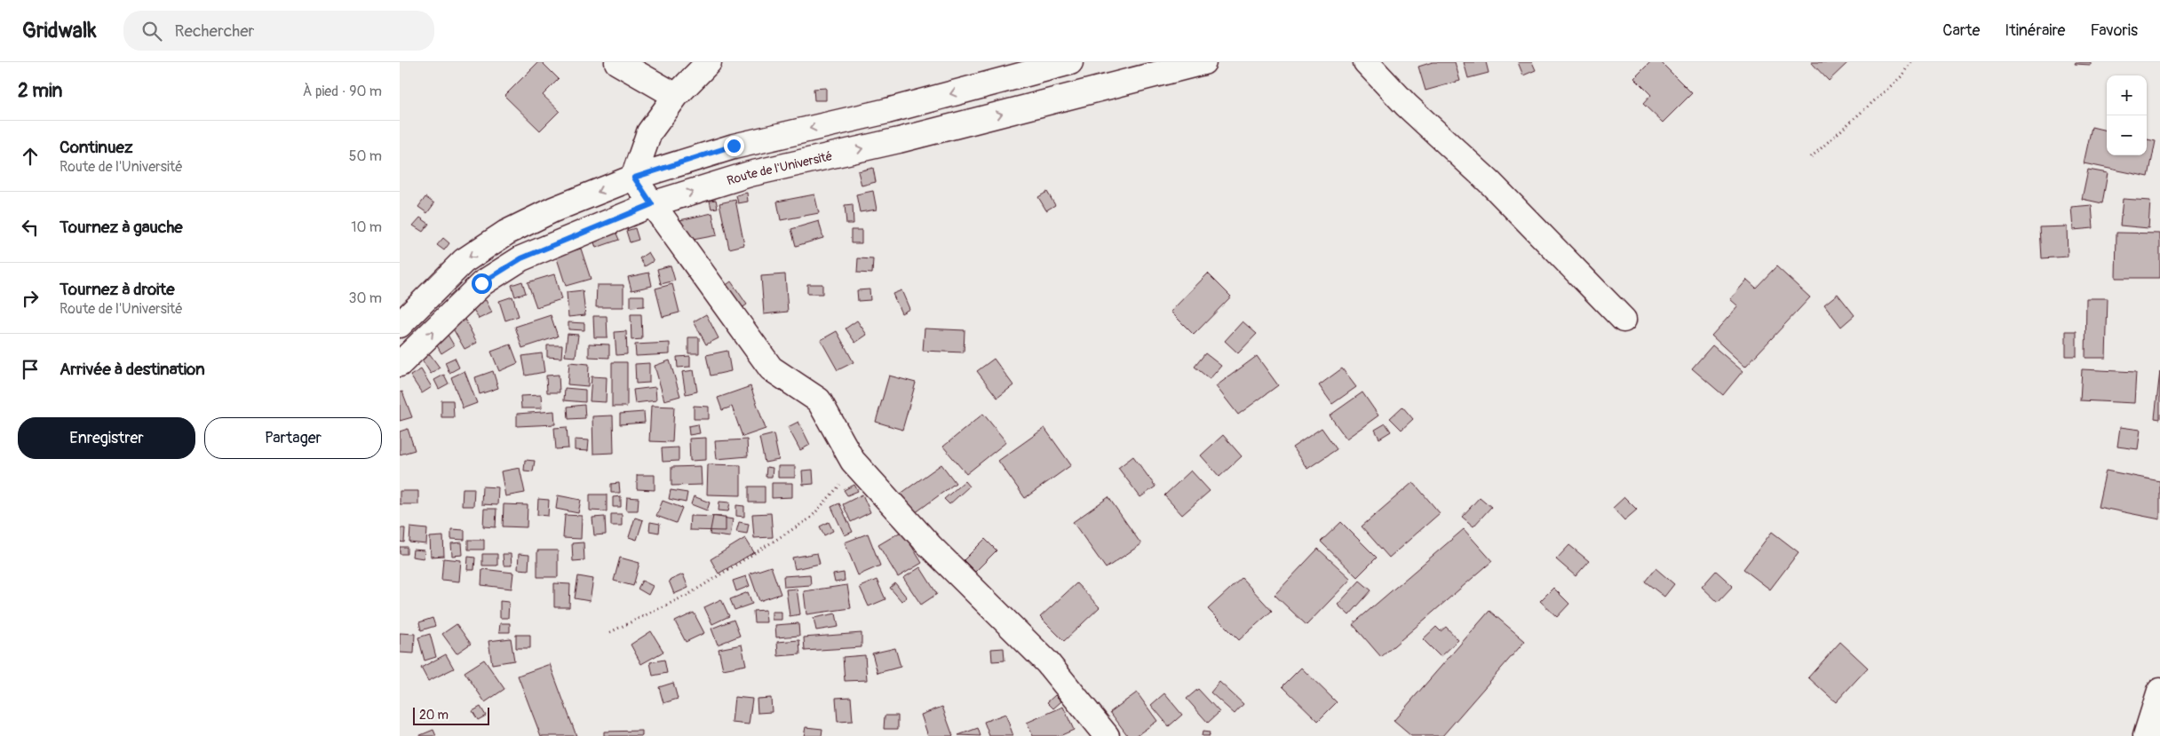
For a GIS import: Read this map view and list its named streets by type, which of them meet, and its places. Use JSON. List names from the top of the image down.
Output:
{
  "streets": {
    "main road": ["Route de l'Université"]
  },
  "scale_bar": "20 m",
  "page": {
    "header": "Gridwalk",
    "search": "Rechercher",
    "nav": ["Carte", "Itinéraire", "Favoris"],
    "heading": ["2 min", "À pied · 90 m"],
    "map_buttons": ["+", "−"],
    "list": [
      ["Continuez", "Route de l'Université", "50 m"],
      ["Tournez à gauche", "10 m"],
      ["Tournez à droite", "Route de l'Université", "30 m"],
      "Arrivée à destination"
    ],
    "buttons": ["Enregistrer", "Partager"],
    "scale": "20 m"
  }
}
